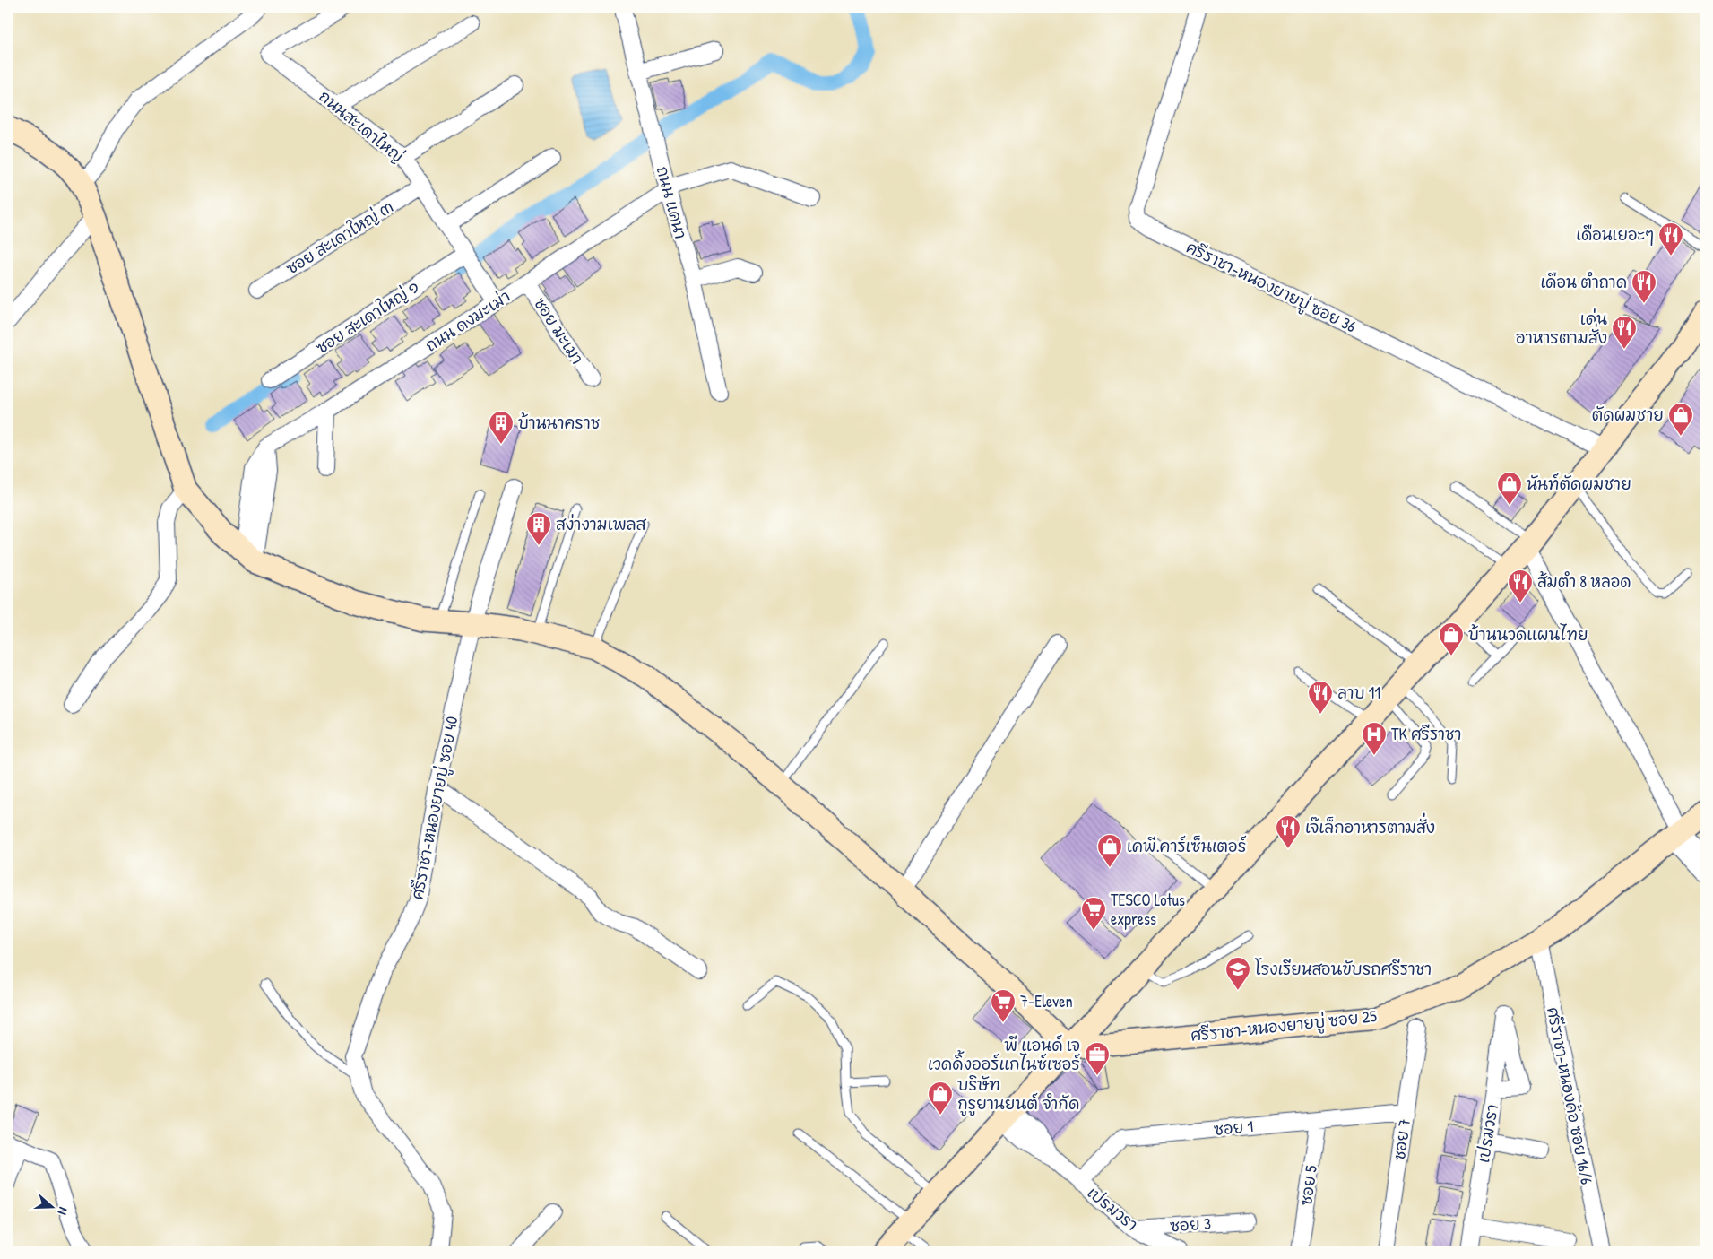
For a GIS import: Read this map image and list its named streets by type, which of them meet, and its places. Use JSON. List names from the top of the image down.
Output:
{
  "streets": {
    "street": [
      "ถนนสะเดาใหญ่",
      "ถนน แคนา",
      "ซอย สะเดาใหญ่ ๓",
      "ศรีราชา-หนองยายบู่ ซอย 36",
      "ซอย สะเดาใหญ่ ๑",
      "ถนน ดงมะเม่า",
      "ซอย มะเมา",
      "ศรีราชา-หนองยายบู่ ซอย 40",
      "ศรีราชา-หนองยายบู่ ซอย 25",
      "ศรีราชา-หนองค้อ ซอย 16/6",
      "ซอย 1",
      "เปรมวรา",
      "ซอย 7",
      "ซอย 5",
      "ซอย 3"
    ]
  },
  "crossings": [
    ["ถนนสะเดาใหญ่", "ซอย สะเดาใหญ่ ๓"],
    ["ถนนสะเดาใหญ่", "ซอย สะเดาใหญ่ ๑"],
    ["ถนนสะเดาใหญ่", "ถนน ดงมะเม่า"],
    ["ถนน แคนา", "ถนน ดงมะเม่า"],
    ["ถนน ดงมะเม่า", "ซอย มะเมา"],
    ["ศรีราชา-หนองยายบู่ ซอย 25", "ศรีราชา-หนองค้อ ซอย 16/6"],
    ["ซอย 1", "เปรมวรา"],
    ["ซอย 1", "ซอย 7"],
    ["ซอย 1", "ซอย 5"],
    ["เปรมวรา", "ซอย 3"]
  ],
  "places": {
    "restaurant": [
      "เดือนเยอะๆ",
      "เดือน ตำถาด",
      "เด่น อาหารตามสั่ง",
      "ส้มตำ 8 หลอด",
      "ลาบ 11",
      "เจ๊เล็กอาหารตามสั่ง"
    ],
    "shop": [
      "ตัดผมชาย",
      "นันท์ตัดผมชาย",
      "บ้านนวดแผนไทย",
      "เคพี.คาร์เซ็นเตอร์",
      "บริษัท กูรูยานยนต์ จำกัด"
    ],
    "building": ["บ้านนาคราช", "สง่างามเพลส"],
    "hospital": ["TK ศรีราชา"],
    "supermarket": ["TESCO Lotus express", "7-Eleven"],
    "school or university": ["โรงเรียนสอนขับรถศรีราชา"],
    "office": ["พี แอนด์ เจ เวดดิ้งออร์แกไนซ์เซอร์"]
  },
  "north": "right"
}
